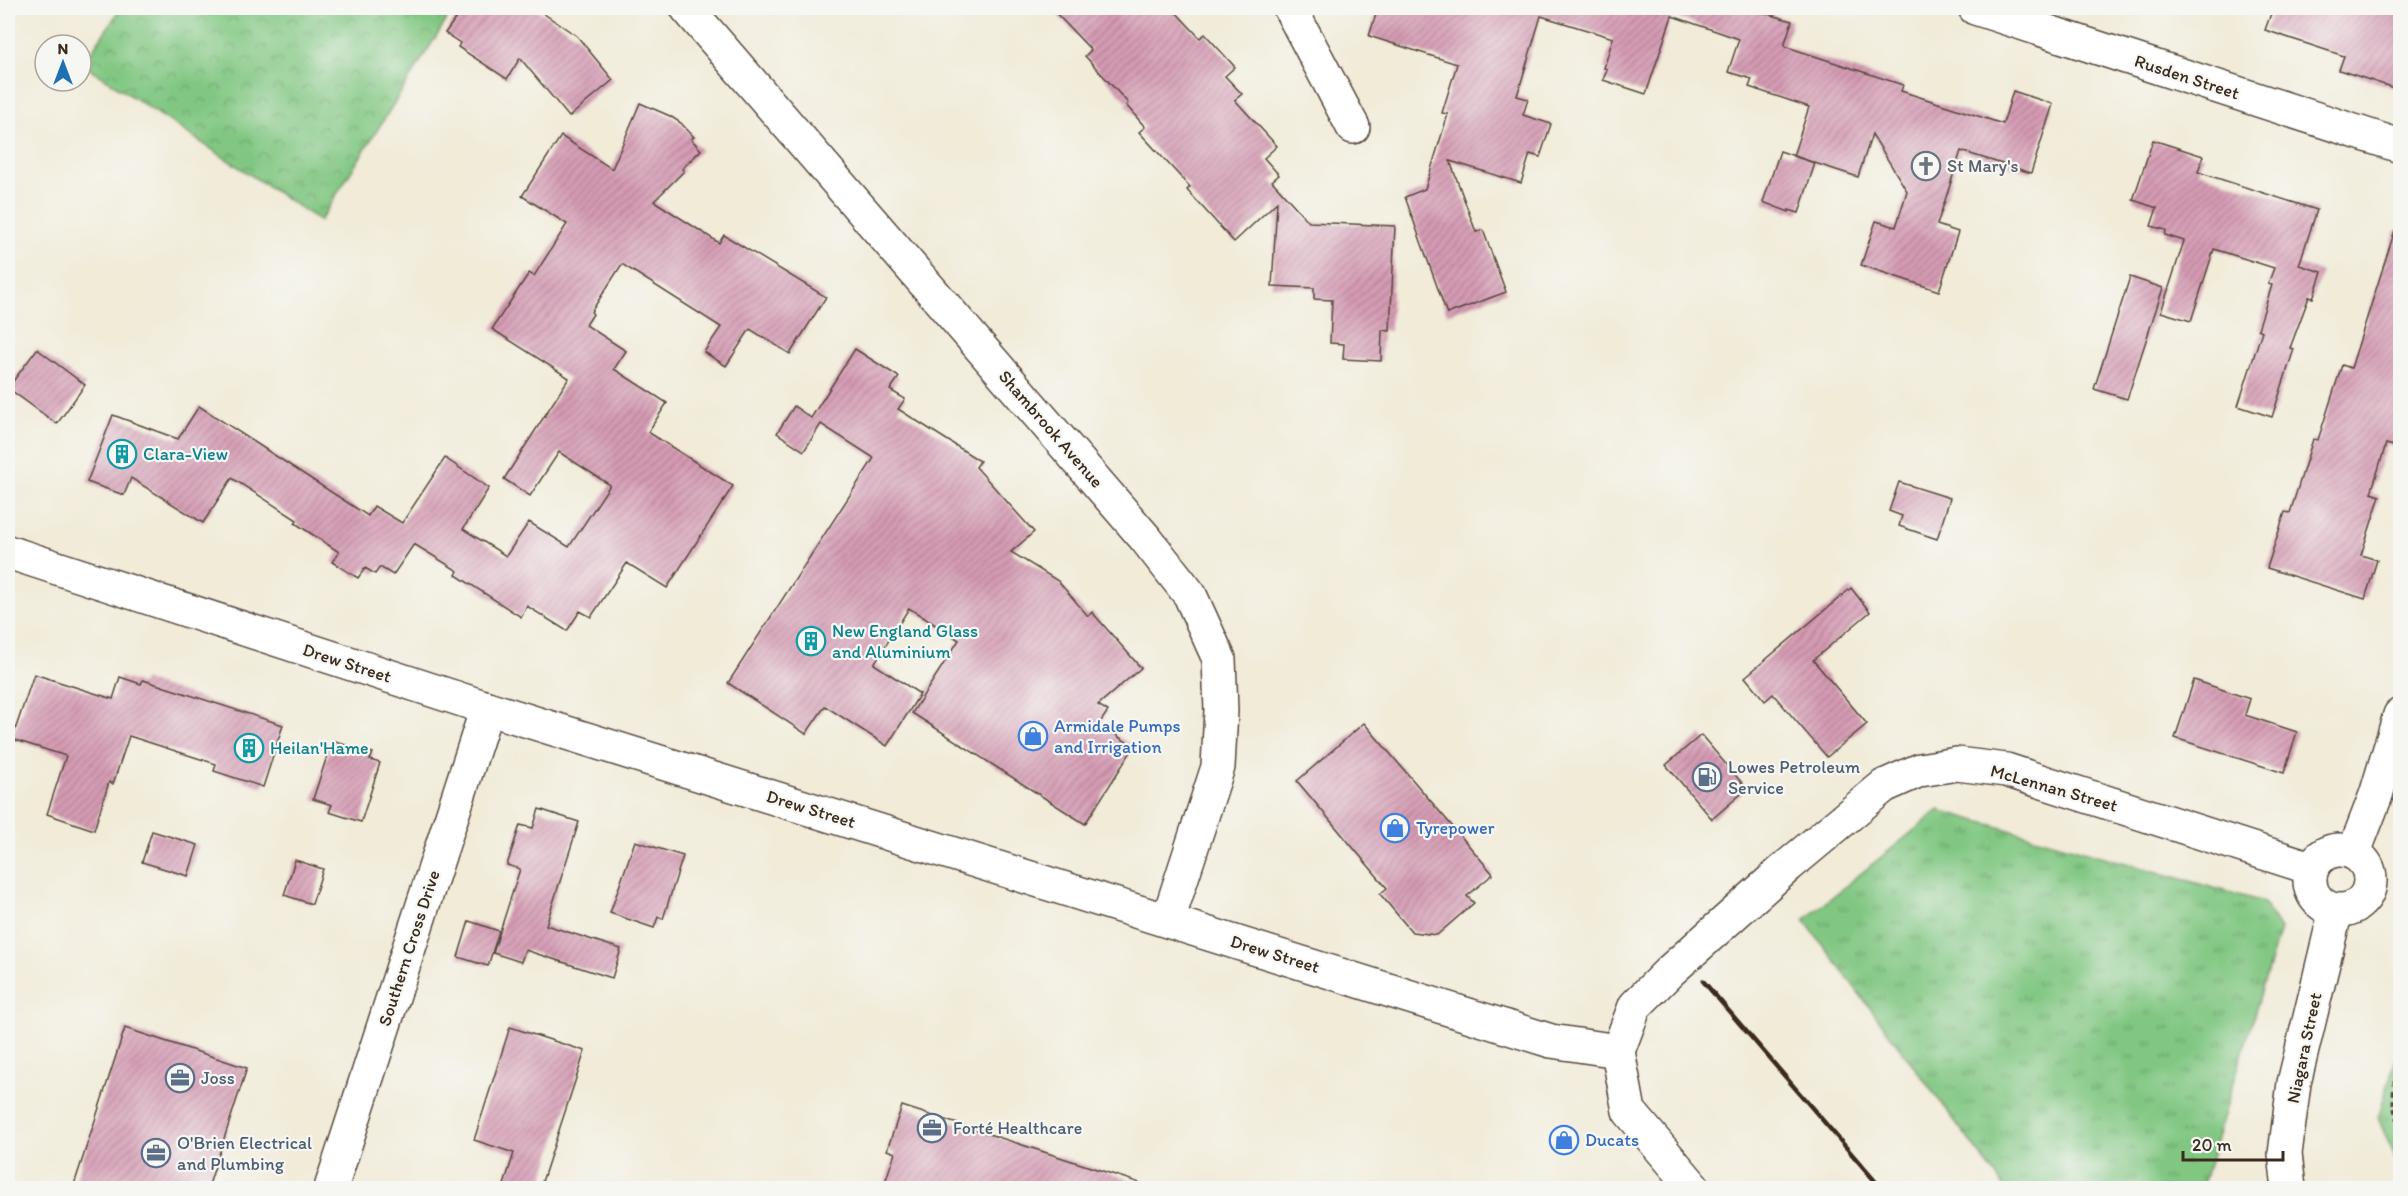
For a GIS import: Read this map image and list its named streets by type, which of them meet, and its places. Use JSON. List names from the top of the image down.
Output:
{
  "streets": {
    "street": [
      "Rusden Street",
      "Shambrook Avenue",
      "Drew Street",
      "McLennan Street",
      "Southern Cross Drive",
      "Niagara Street"
    ]
  },
  "crossings": [
    ["Shambrook Avenue", "Drew Street"],
    ["Drew Street", "McLennan Street"],
    ["Drew Street", "Southern Cross Drive"],
    ["McLennan Street", "Niagara Street"]
  ],
  "places": {
    "church": ["St Mary's"],
    "building": ["Clara-View", "New England Glass and Aluminium", "Heilan'Hame"],
    "shop": ["Armidale Pumps and Irrigation", "Tyrepower", "Ducats"],
    "fuel station": ["Lowes Petroleum Service"],
    "office": ["Joss", "Forté Healthcare", "O'Brien Electrical and Plumbing"]
  },
  "scale_bar": "20 m",
  "north": "top"
}
